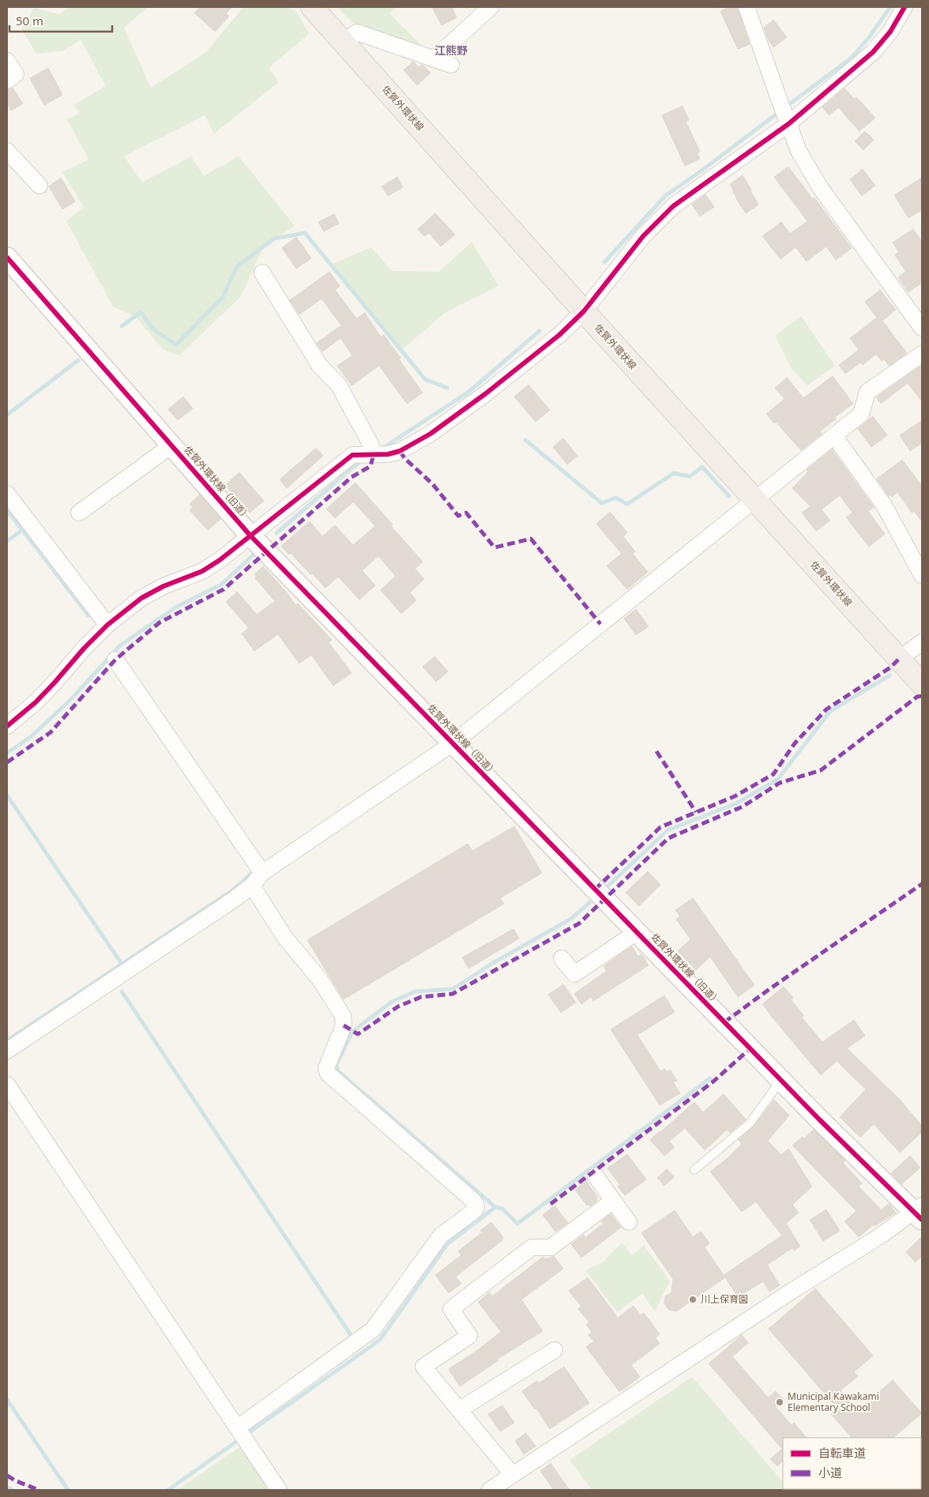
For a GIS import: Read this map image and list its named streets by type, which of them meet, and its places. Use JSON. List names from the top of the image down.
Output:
{
  "streets": {
    "main road": ["佐賀外環状線"],
    "street": ["佐賀外環状線（旧道）"]
  },
  "districts": ["江熊野"],
  "places": ["川上保育園", "Municipal Kawakami Elementary School"],
  "legend": ["自転車道", "小道"],
  "scale_bar": "50 m"
}
